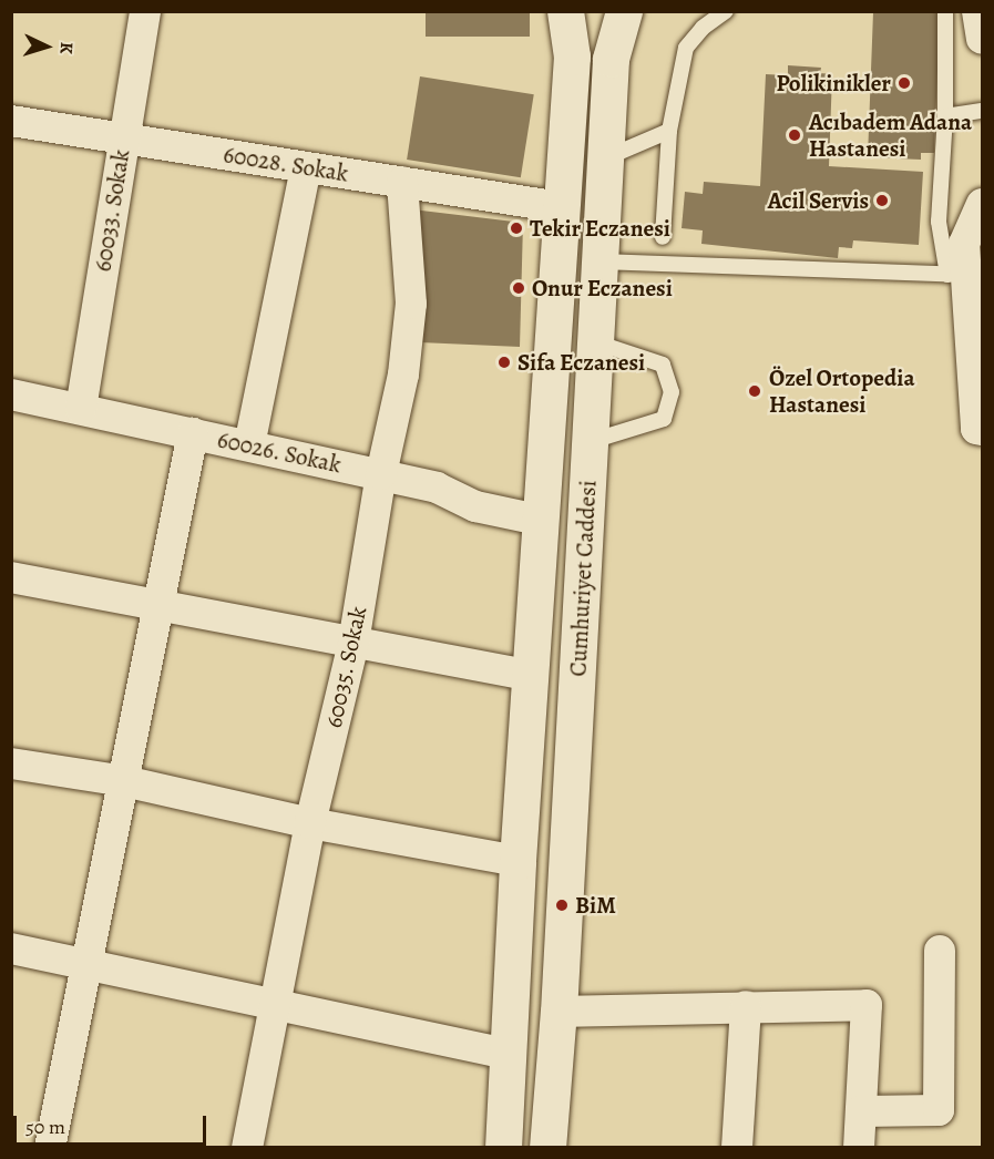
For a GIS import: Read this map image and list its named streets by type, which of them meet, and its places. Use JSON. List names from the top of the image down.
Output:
{
  "streets": {
    "main road": ["Cumhuriyet Caddesi"],
    "street": [
      "60028. Sokak",
      "60033. Sokak",
      "60026. Sokak",
      "60035. Sokak"
    ]
  },
  "crossings": [
    ["60028. Sokak", "60033. Sokak"],
    ["60028. Sokak", "Cumhuriyet Caddesi"],
    ["60028. Sokak", "60035. Sokak"],
    ["60033. Sokak", "60026. Sokak"],
    ["60026. Sokak", "Cumhuriyet Caddesi"],
    ["60026. Sokak", "60035. Sokak"]
  ],
  "places": [
    "Polikinikler",
    "Acıbadem Adana Hastanesi",
    "Acil Servis",
    "Tekir Eczanesi",
    "Onur Eczanesi",
    "Sifa Eczanesi",
    "Özel Ortopedia Hastanesi",
    "BiM"
  ],
  "scale_bar": "50 m",
  "north": "right"
}
